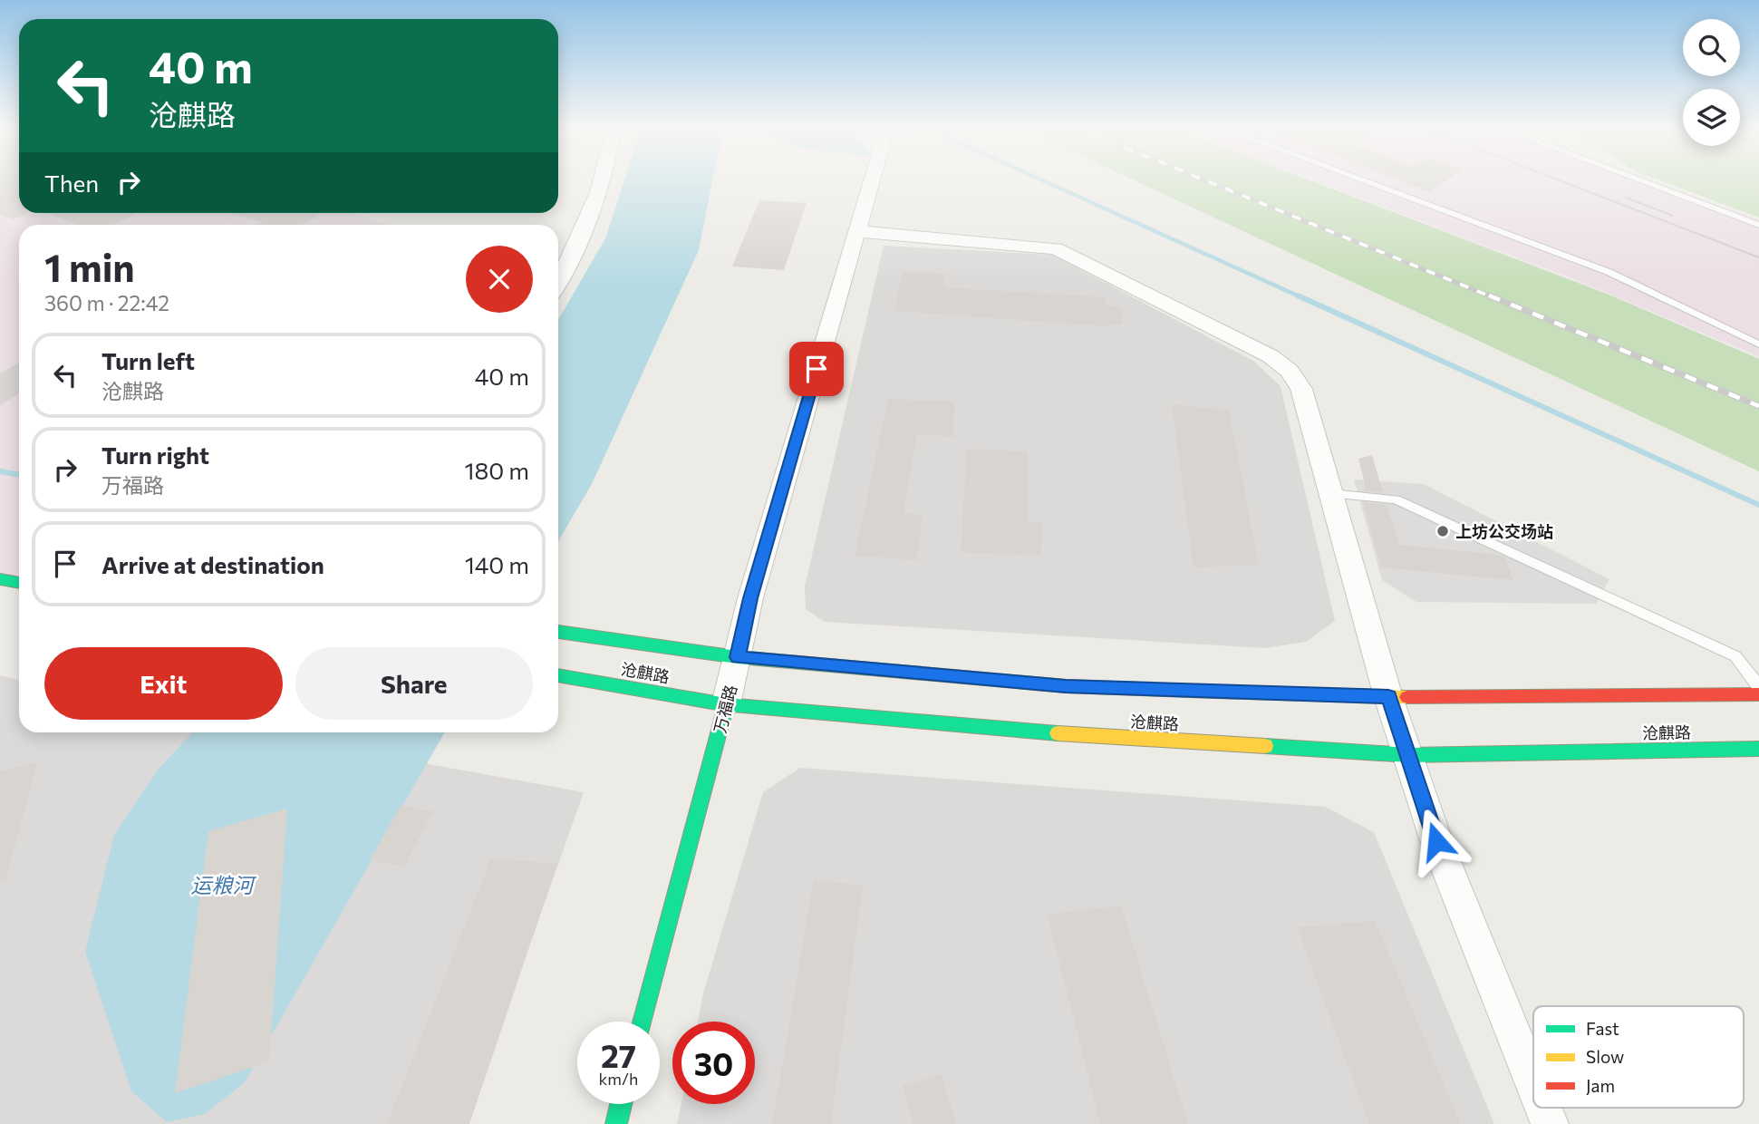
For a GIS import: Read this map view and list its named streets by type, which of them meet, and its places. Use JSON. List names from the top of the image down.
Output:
{
  "streets": {
    "main road": ["沧麒路", "万福路"]
  },
  "crossings": [
    ["沧麒路", "万福路"]
  ],
  "water": ["运粮河"],
  "places": ["上坊公交场站"],
  "legend": ["Fast", "Slow", "Jam"],
  "page": {
    "turn": ["40 m", "沧麒路"],
    "then": "Then",
    "heading": ["1 min", "360 m · 22:42"],
    "list": [
      {
        "name": "Turn left",
        "note": "沧麒路",
        "value": "40 m"
      },
      {
        "name": "Turn right",
        "note": "万福路",
        "value": "180 m"
      },
      {
        "name": "Arrive at destination",
        "value": "140 m"
      }
    ],
    "buttons": ["Exit", "Share"],
    "speed": "27 km/h",
    "limit": "30"
  }
}
